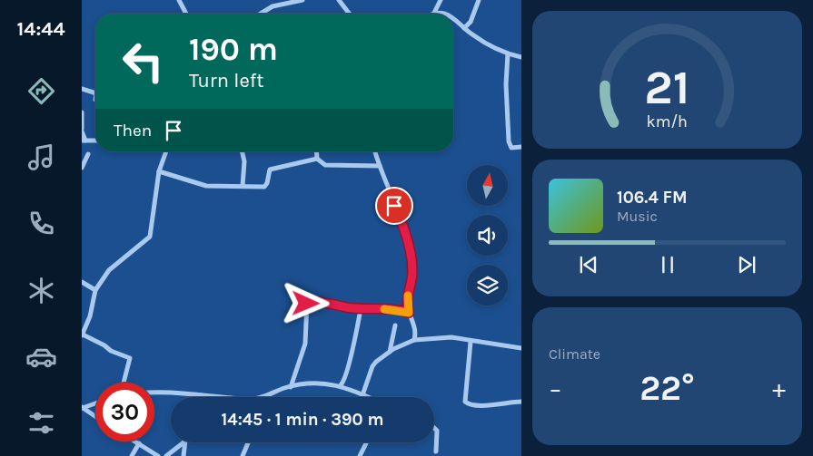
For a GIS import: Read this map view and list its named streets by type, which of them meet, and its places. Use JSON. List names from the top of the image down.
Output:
{
  "north": "top",
  "page": {
    "tabs": "14:44",
    "turn": ["190 m", "Turn left"],
    "then": "Then",
    "song": ["106.4 FM", "Music"],
    "tile": "Climate",
    "heat": ["−", "22°", "+"],
    "limit": "30",
    "trip": "14:45 · 1 min · 390 m",
    "gauge": ["21", "km/h"]
  }
}
